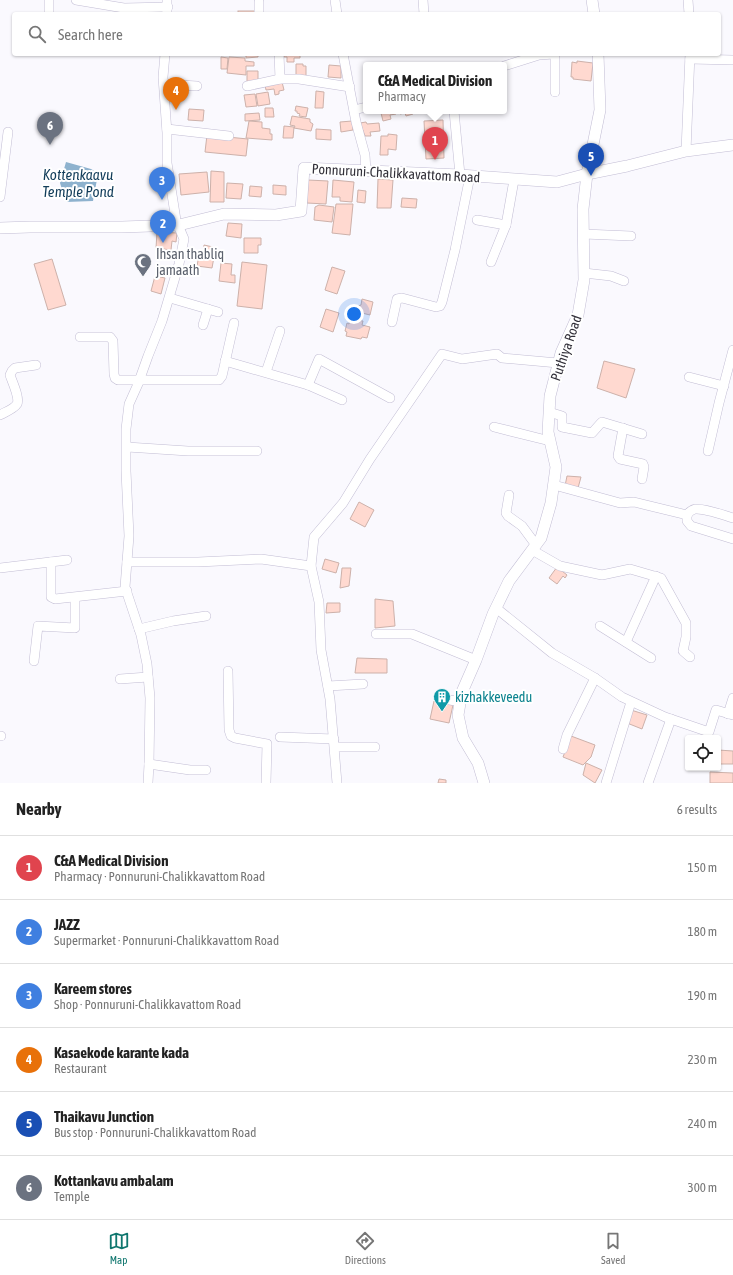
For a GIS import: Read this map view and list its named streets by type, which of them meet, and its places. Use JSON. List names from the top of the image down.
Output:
{
  "streets": {
    "street": ["Ponnuruni-Chalikkavattom Road", "Puthiya Road"]
  },
  "crossings": [
    ["Ponnuruni-Chalikkavattom Road", "Puthiya Road"]
  ],
  "water": ["Kottenkaavu Temple Pond"],
  "places": {
    "mosque": ["Ihsan thabliq jamaath"],
    "building": ["kizhakkeveedu"]
  },
  "page": {
    "search": "Search here",
    "popup": ["C&A Medical Division", "Pharmacy"],
    "pins": [
      "4",
      "6",
      "1",
      "5",
      "3",
      "2"
    ],
    "heading": ["Nearby", "6 results"],
    "list": [
      {
        "mark": "1",
        "name": "C&A Medical Division",
        "note": "Pharmacy · Ponnuruni-Chalikkavattom Road",
        "value": "150 m"
      },
      {
        "mark": "2",
        "name": "JAZZ",
        "note": "Supermarket · Ponnuruni-Chalikkavattom Road",
        "value": "180 m"
      },
      {
        "mark": "3",
        "name": "Kareem stores",
        "note": "Shop · Ponnuruni-Chalikkavattom Road",
        "value": "190 m"
      },
      {
        "mark": "4",
        "name": "Kasaekode karante kada",
        "note": "Restaurant",
        "value": "230 m"
      },
      {
        "mark": "5",
        "name": "Thaikavu Junction",
        "note": "Bus stop · Ponnuruni-Chalikkavattom Road",
        "value": "240 m"
      },
      {
        "mark": "6",
        "name": "Kottankavu ambalam",
        "note": "Temple",
        "value": "300 m"
      }
    ],
    "nav": ["Map", "Directions", "Saved"]
  }
}
